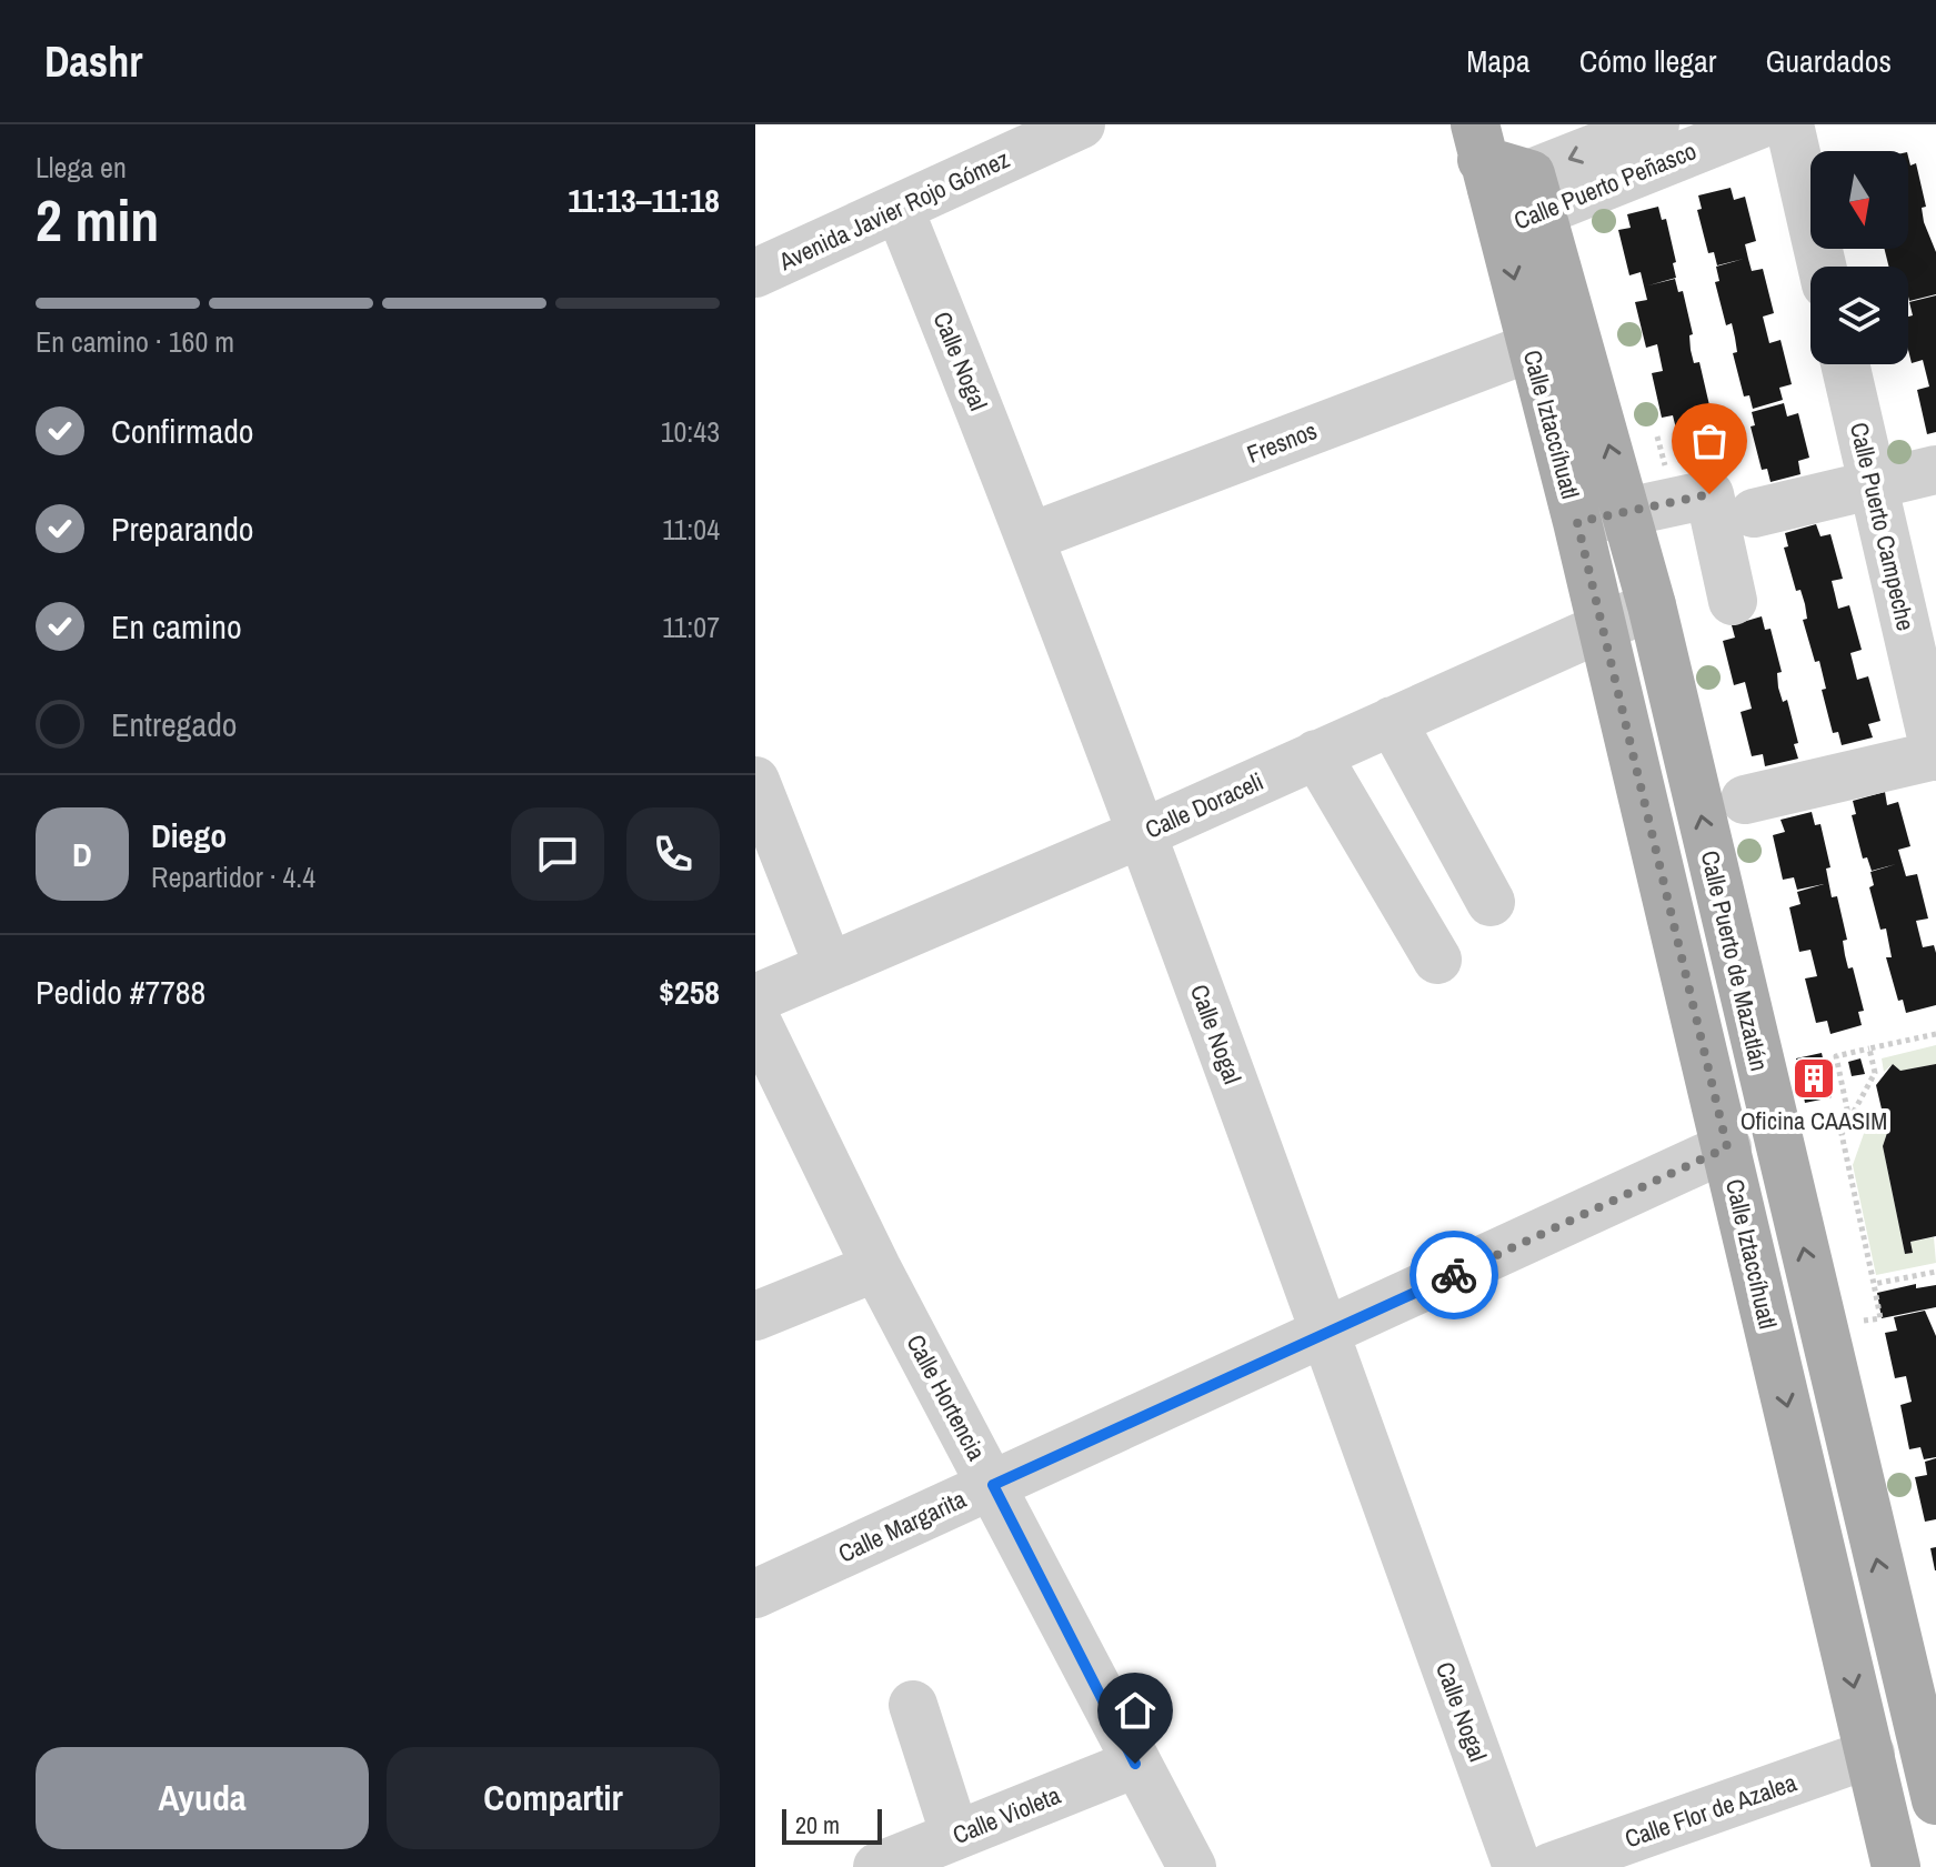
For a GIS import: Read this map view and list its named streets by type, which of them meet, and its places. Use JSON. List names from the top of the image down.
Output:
{
  "streets": {
    "main road": ["Calle Iztaccíhuatl", "Calle Puerto de Mazatlán"],
    "street": [
      "Calle Puerto Peñasco",
      "Avenida Javier Rojo Gómez",
      "Calle Nogal",
      "Fresnos",
      "Calle Puerto Campeche",
      "Calle Doraceli",
      "Calle Hortencia",
      "Calle Margarita",
      "Calle Flor de Azalea",
      "Calle Violeta"
    ]
  },
  "crossings": [
    ["Calle Puerto Peñasco", "Calle Iztaccíhuatl"],
    ["Calle Puerto Peñasco", "Calle Puerto de Mazatlán"],
    ["Avenida Javier Rojo Gómez", "Calle Nogal"],
    ["Calle Nogal", "Fresnos"],
    ["Calle Nogal", "Calle Doraceli"],
    ["Calle Nogal", "Calle Margarita"],
    ["Calle Iztaccíhuatl", "Fresnos"],
    ["Calle Iztaccíhuatl", "Calle Doraceli"],
    ["Calle Iztaccíhuatl", "Calle Puerto de Mazatlán"],
    ["Calle Iztaccíhuatl", "Calle Margarita"],
    ["Calle Iztaccíhuatl", "Calle Flor de Azalea"],
    ["Calle Doraceli", "Calle Puerto de Mazatlán"],
    ["Calle Hortencia", "Calle Margarita"],
    ["Calle Hortencia", "Calle Violeta"]
  ],
  "one_way": ["Calle Puerto de Mazatlán"],
  "places": {
    "building": ["Oficina CAASIM"]
  },
  "scale_bar": "20 m",
  "north": "bottom",
  "page": {
    "header": "Dashr",
    "nav": ["Mapa", "Cómo llegar", "Guardados"],
    "heading": ["2 min", "Llega en", "11:13–11:18"],
    "panel": [
      "Diego",
      "Repartidor · 4.4",
      "Pedido #7788",
      "$258"
    ],
    "bar": "En camino · 160 m",
    "list": [
      ["Confirmado", "10:43"],
      ["Preparando", "11:04"],
      ["En camino", "11:07"],
      "Entregado"
    ],
    "round": "D",
    "buttons": ["Ayuda", "Compartir"],
    "scale": "20 m"
  }
}
